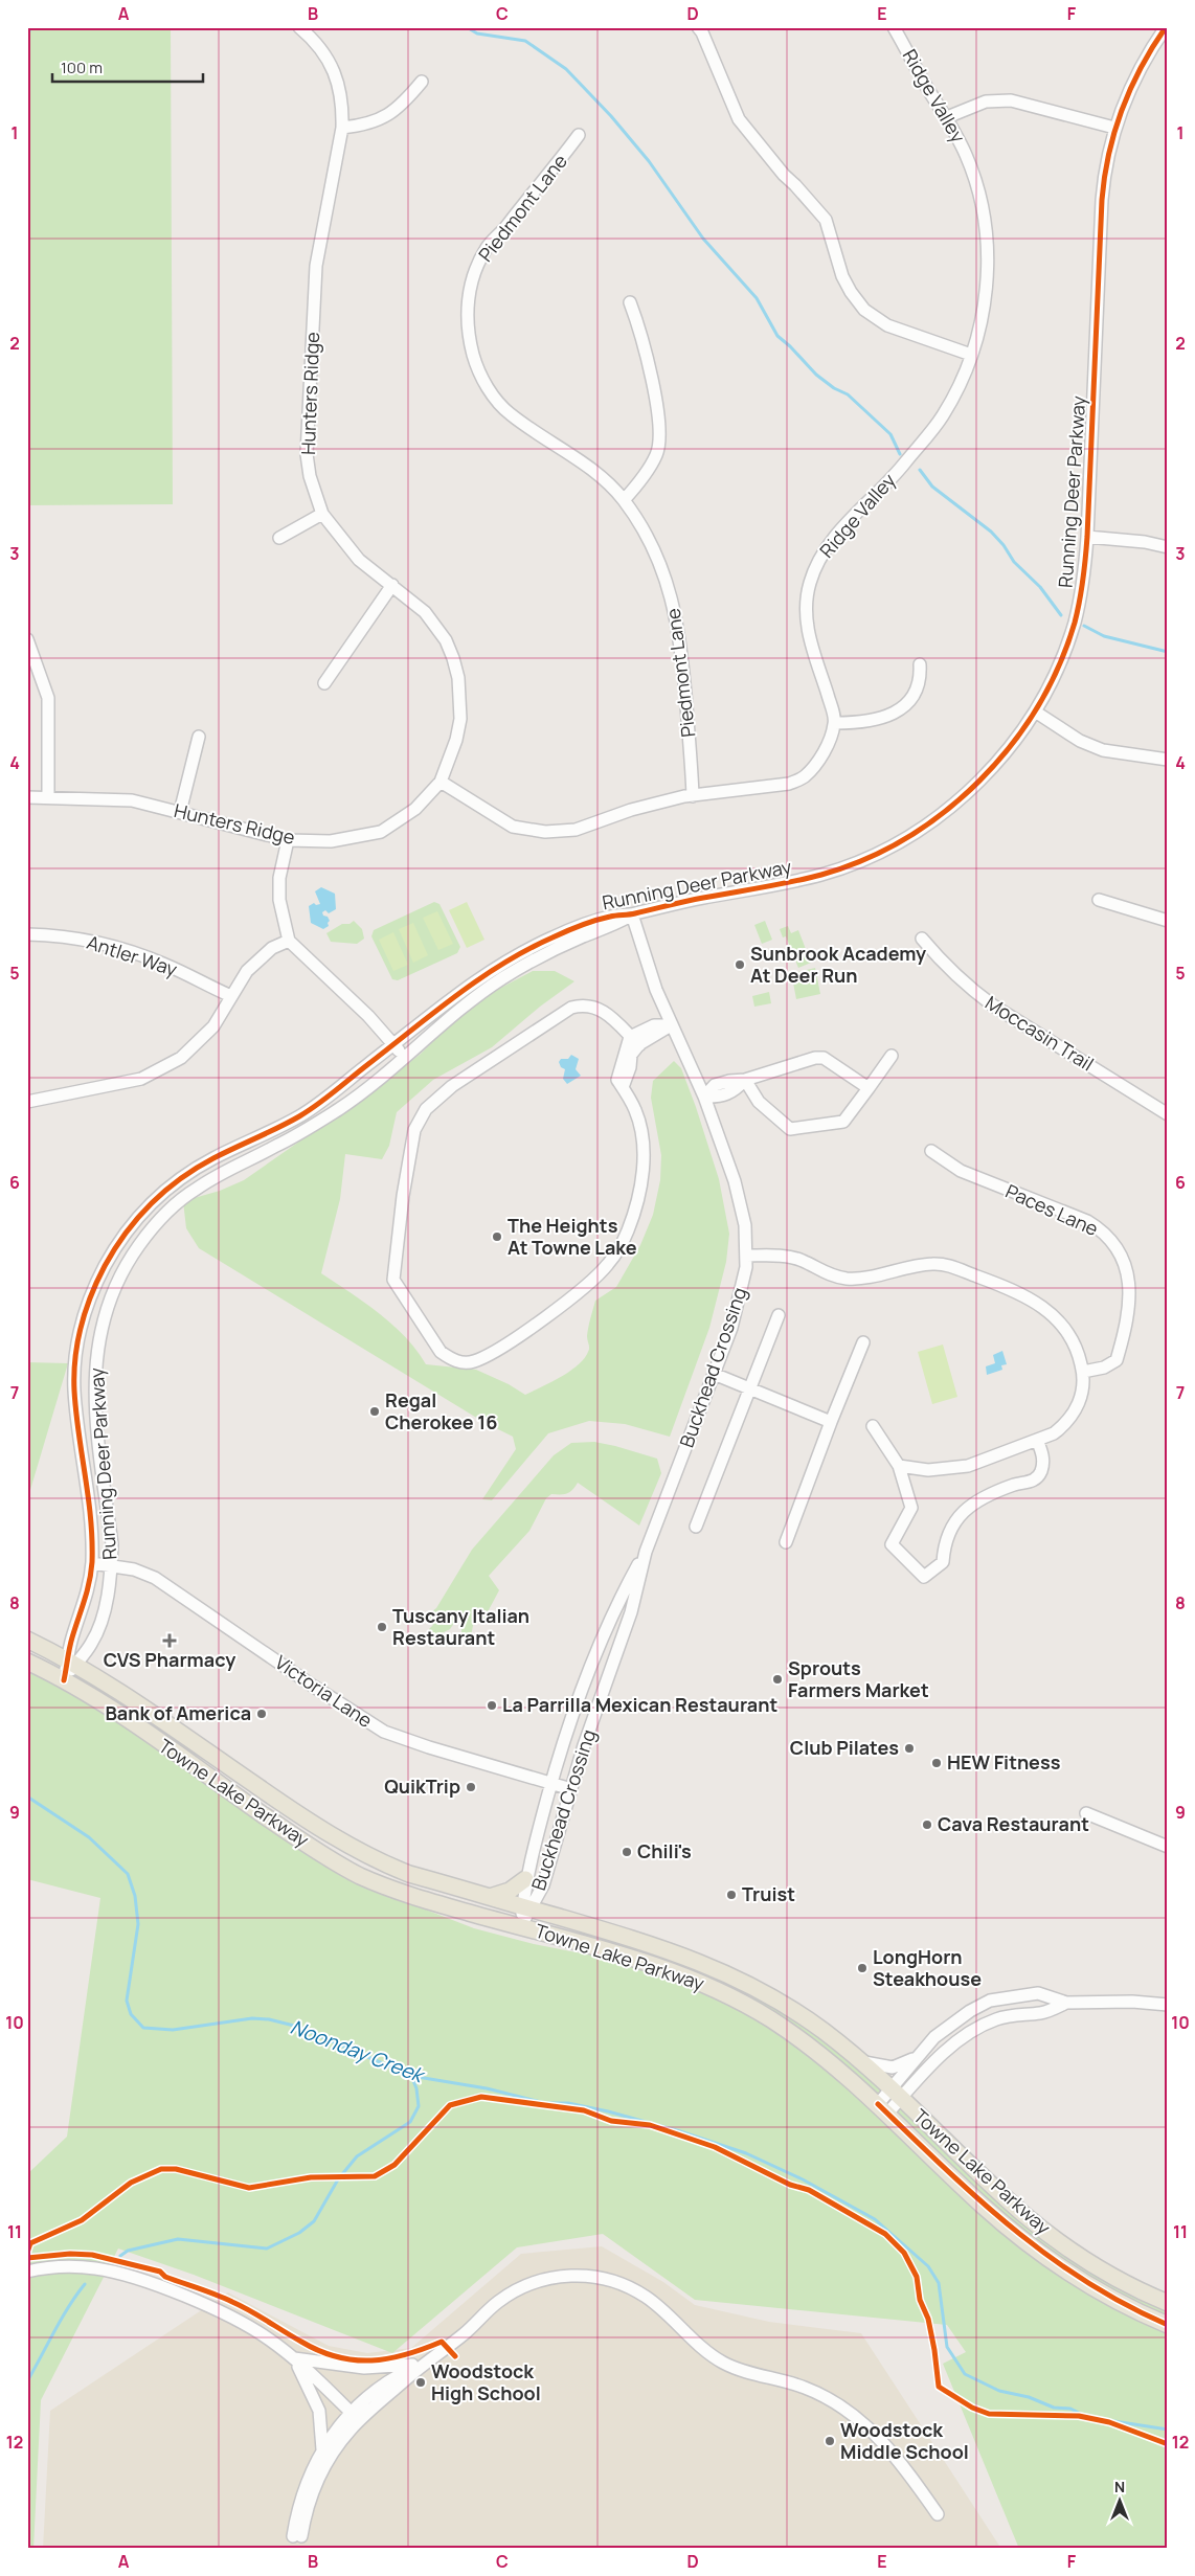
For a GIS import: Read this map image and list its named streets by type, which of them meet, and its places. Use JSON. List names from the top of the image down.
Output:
{
  "streets": {
    "main road": ["Towne Lake Parkway"],
    "street": [
      "Ridge Valley",
      "Piedmont Lane",
      "Hunters Ridge",
      "Running Deer Parkway",
      "Antler Way",
      "Moccasin Trail",
      "Paces Lane",
      "Buckhead Crossing",
      "Victoria Lane"
    ]
  },
  "crossings": [
    ["Running Deer Parkway", "Buckhead Crossing"],
    ["Running Deer Parkway", "Victoria Lane"],
    ["Running Deer Parkway", "Towne Lake Parkway"],
    ["Buckhead Crossing", "Victoria Lane"],
    ["Buckhead Crossing", "Towne Lake Parkway"]
  ],
  "water": ["Noonday Creek"],
  "places": {
    "other": [
      "Sunbrook Academy At Deer Run",
      "The Heights At Towne Lake",
      "Regal Cherokee 16",
      "Tuscany Italian Restaurant",
      "Sprouts Farmers Market",
      "La Parrilla Mexican Restaurant",
      "Bank of America",
      "Club Pilates",
      "HEW Fitness",
      "QuikTrip",
      "Cava Restaurant",
      "Chili's",
      "Truist",
      "LongHorn Steakhouse",
      "Woodstock High School",
      "Woodstock Middle School"
    ],
    "health": ["CVS Pharmacy"]
  },
  "scale_bar": "100 m",
  "north": "top",
  "grid": {
    "columns": [
      "A",
      "B",
      "C",
      "D",
      "E",
      "F"
    ],
    "rows": [
      "1",
      "2",
      "3",
      "4",
      "5",
      "6",
      "7",
      "8",
      "9",
      "10",
      "11",
      "12"
    ]
  }
}
